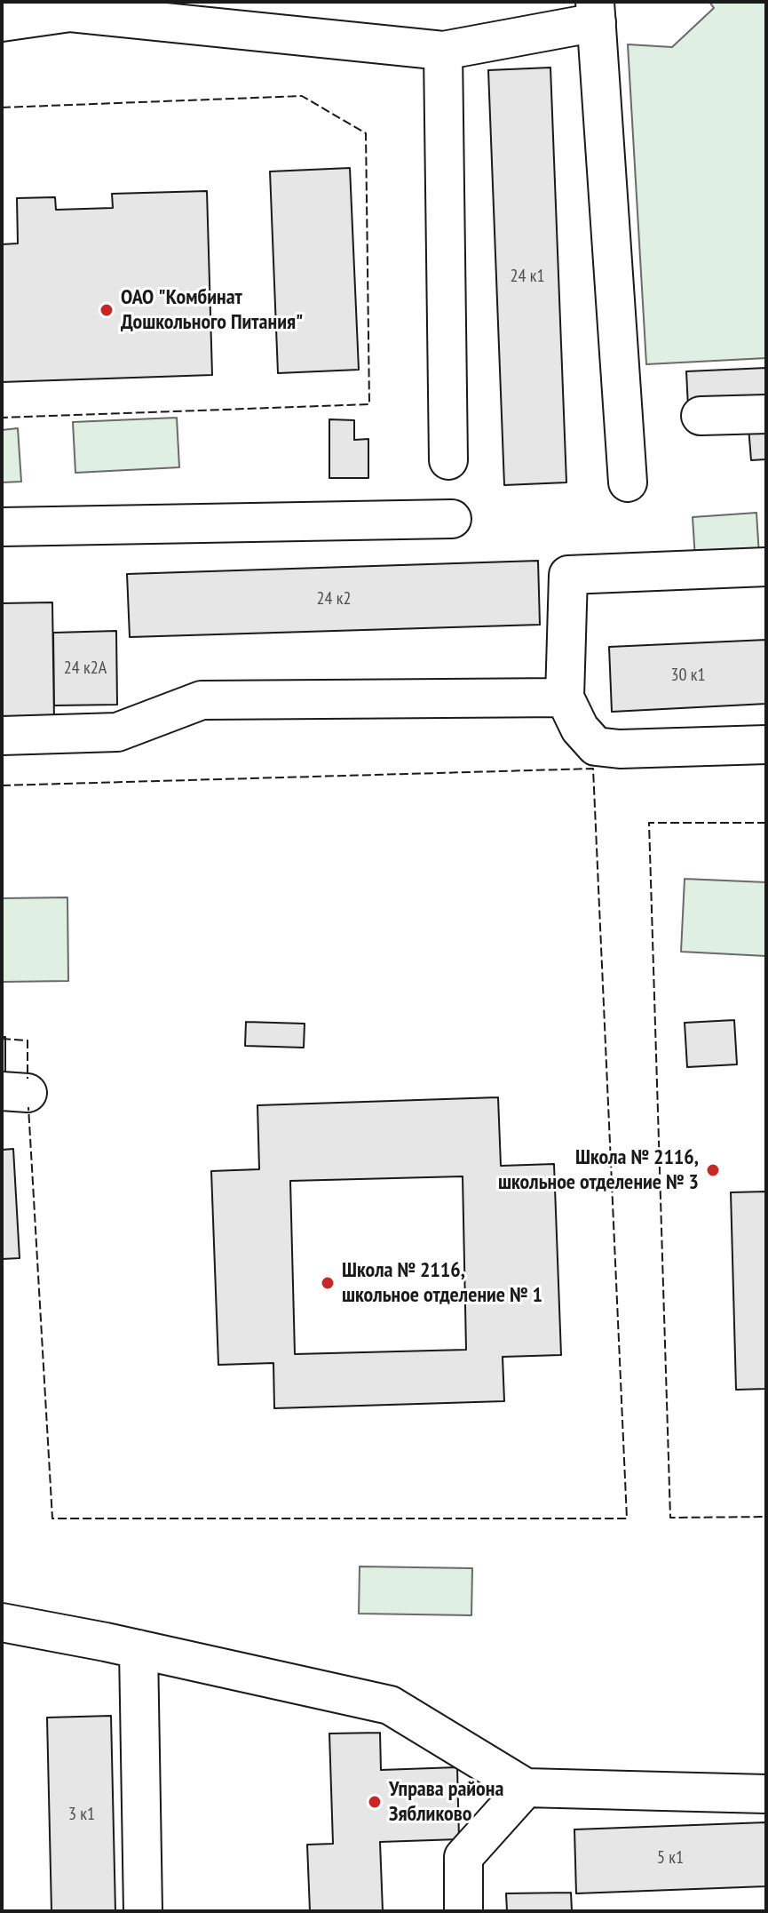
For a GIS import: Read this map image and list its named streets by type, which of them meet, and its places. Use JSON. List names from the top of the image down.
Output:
{
  "places": [
    "ОАО \"Комбинат Дошкольного Питания\"",
    "Школа № 2116, школьное отделение № 3",
    "Школа № 2116, школьное отделение № 1",
    "Управа района Зябликово"
  ],
  "house_numbers": [
    "24 к1",
    "24 к2",
    "24 к2А",
    "30 к1",
    "3 к1",
    "5 к1"
  ]
}
